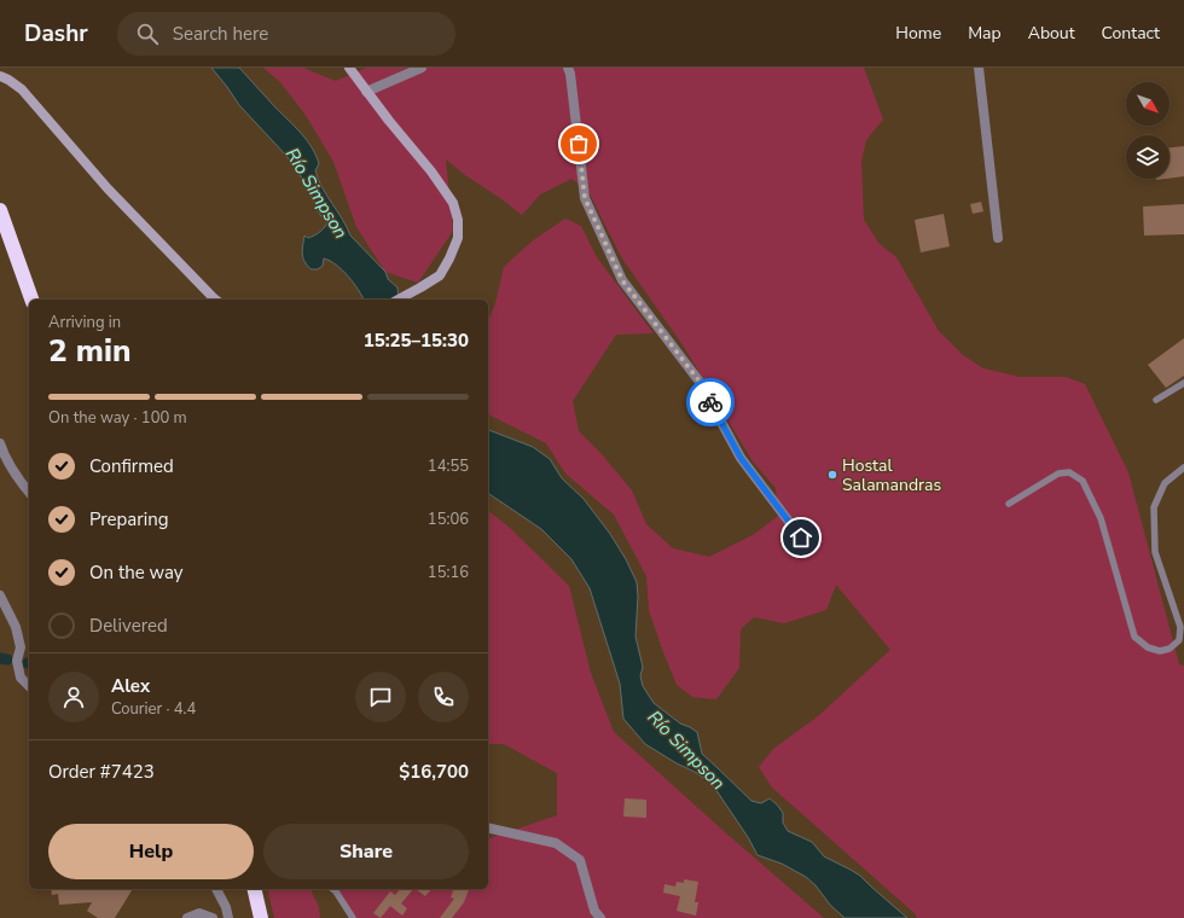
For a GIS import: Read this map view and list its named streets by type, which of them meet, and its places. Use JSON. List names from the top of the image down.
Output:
{
  "water": ["Río Simpson"],
  "places": ["Hostal Salamandras"],
  "north": "bottom right",
  "page": {
    "header": "Dashr",
    "search": "Search here",
    "nav": [
      "Home",
      "Map",
      "About",
      "Contact"
    ],
    "heading": ["2 min", "Arriving in", "15:25–15:30"],
    "panel": [
      "Alex",
      "Courier · 4.4",
      "Order #7423",
      "$16,700"
    ],
    "bar": "On the way · 100 m",
    "list": [
      ["Confirmed", "14:55"],
      ["Preparing", "15:06"],
      ["On the way", "15:16"],
      "Delivered"
    ],
    "buttons": ["Help", "Share"]
  }
}
